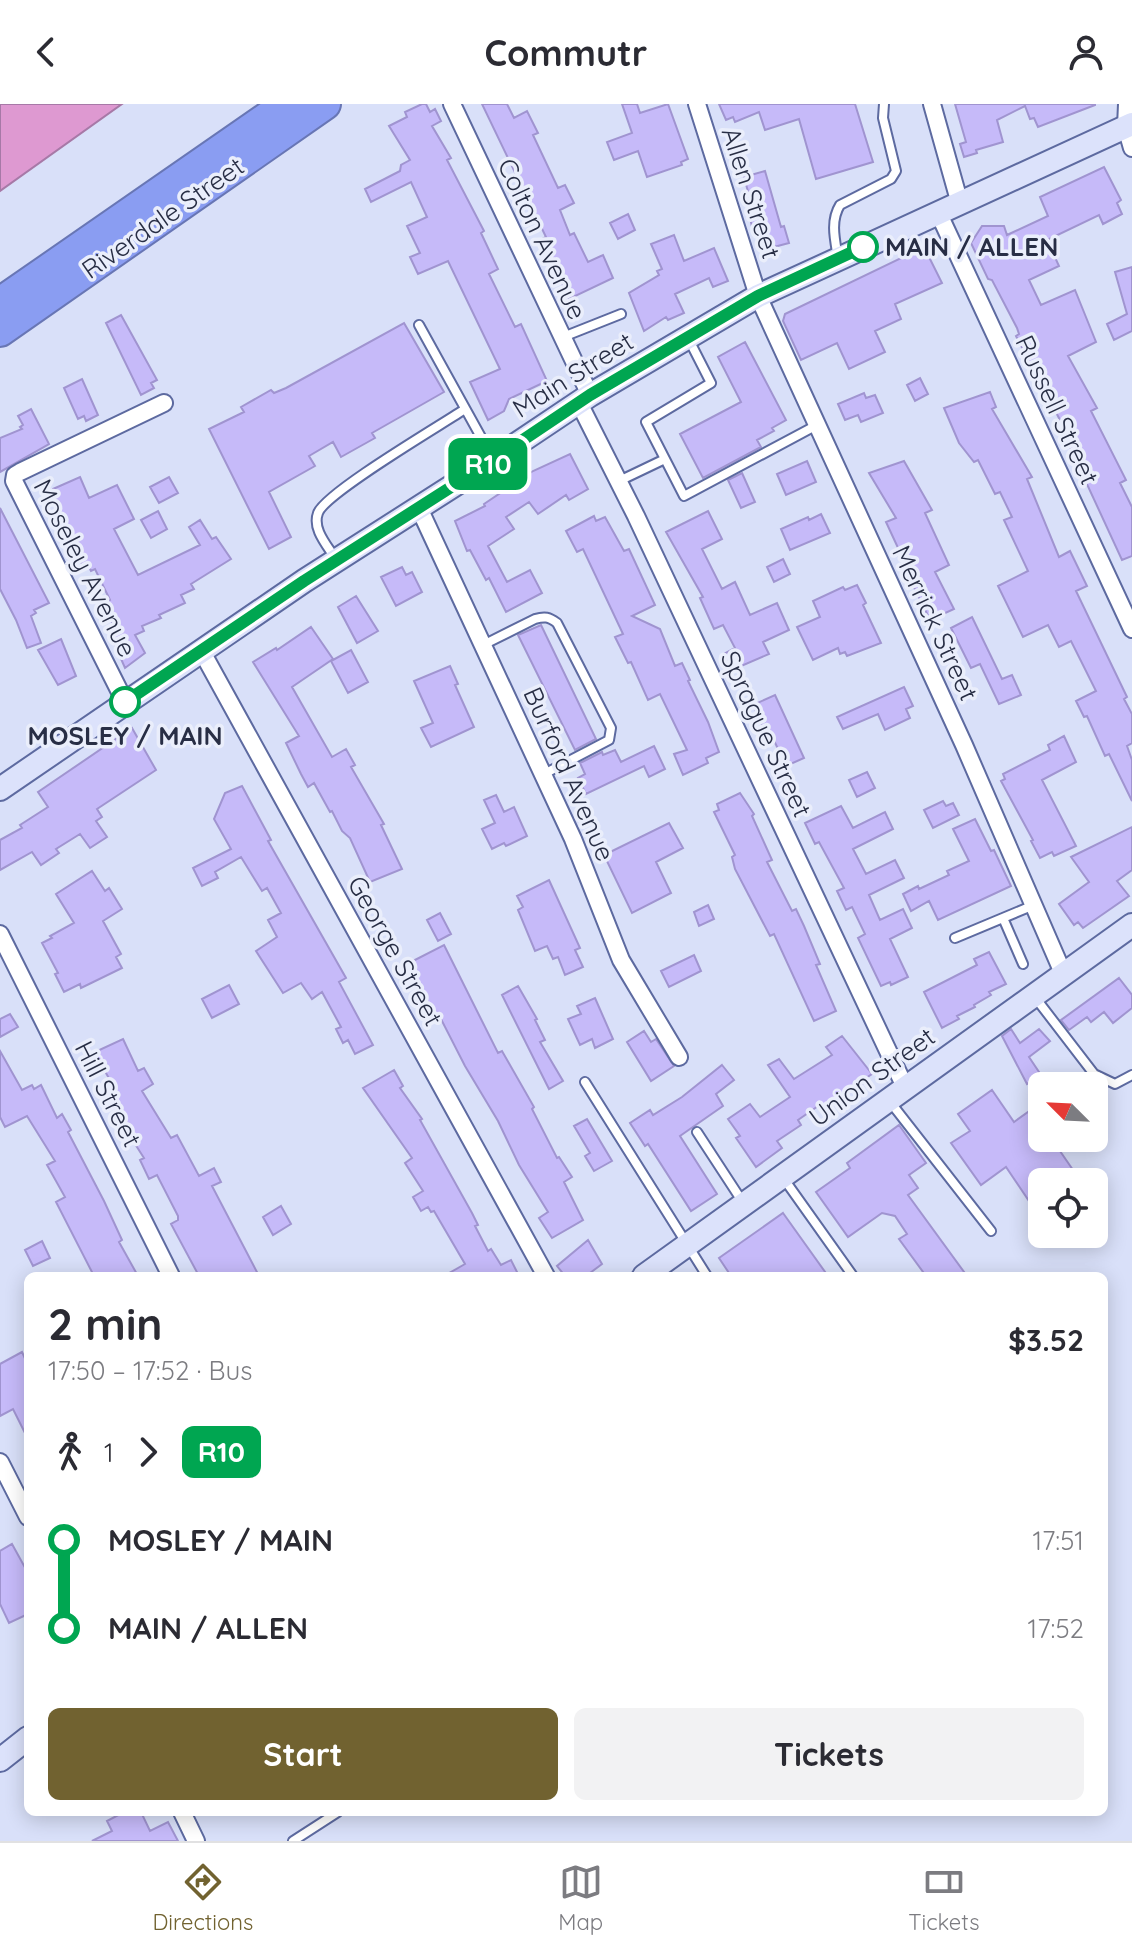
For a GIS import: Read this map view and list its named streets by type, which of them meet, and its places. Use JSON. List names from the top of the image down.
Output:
{
  "streets": {
    "highway": ["Riverdale Street"],
    "street": [
      "Allen Street",
      "Colton Avenue",
      "Main Street",
      "Russell Street",
      "Moseley Avenue",
      "Merrick Street",
      "Sprague Street",
      "Burford Avenue",
      "George Street",
      "Union Street",
      "Hill Street"
    ]
  },
  "crossings": [
    ["Allen Street", "Main Street"],
    ["Allen Street", "Merrick Street"],
    ["Colton Avenue", "Main Street"],
    ["Colton Avenue", "Sprague Street"],
    ["Main Street", "Russell Street"],
    ["Main Street", "Moseley Avenue"],
    ["Main Street", "Merrick Street"],
    ["Main Street", "Sprague Street"],
    ["Main Street", "Burford Avenue"],
    ["Main Street", "George Street"],
    ["Merrick Street", "Union Street"],
    ["Sprague Street", "Union Street"]
  ],
  "places": ["MAIN / ALLEN", "MOSLEY / MAIN"],
  "lines": ["bus line R10"],
  "north": "top left",
  "page": {
    "header": "Commutr",
    "on_map": "R10",
    "heading": ["2 min", "17:50 – 17:52 · Bus", "$3.52"],
    "legs": ["1", "R10"],
    "list": [
      {
        "name": "MOSLEY / MAIN",
        "value": "17:51"
      },
      {
        "name": "MAIN / ALLEN",
        "value": "17:52"
      }
    ],
    "buttons": ["Start", "Tickets"],
    "tabs": ["Directions", "Map", "Tickets"]
  }
}
